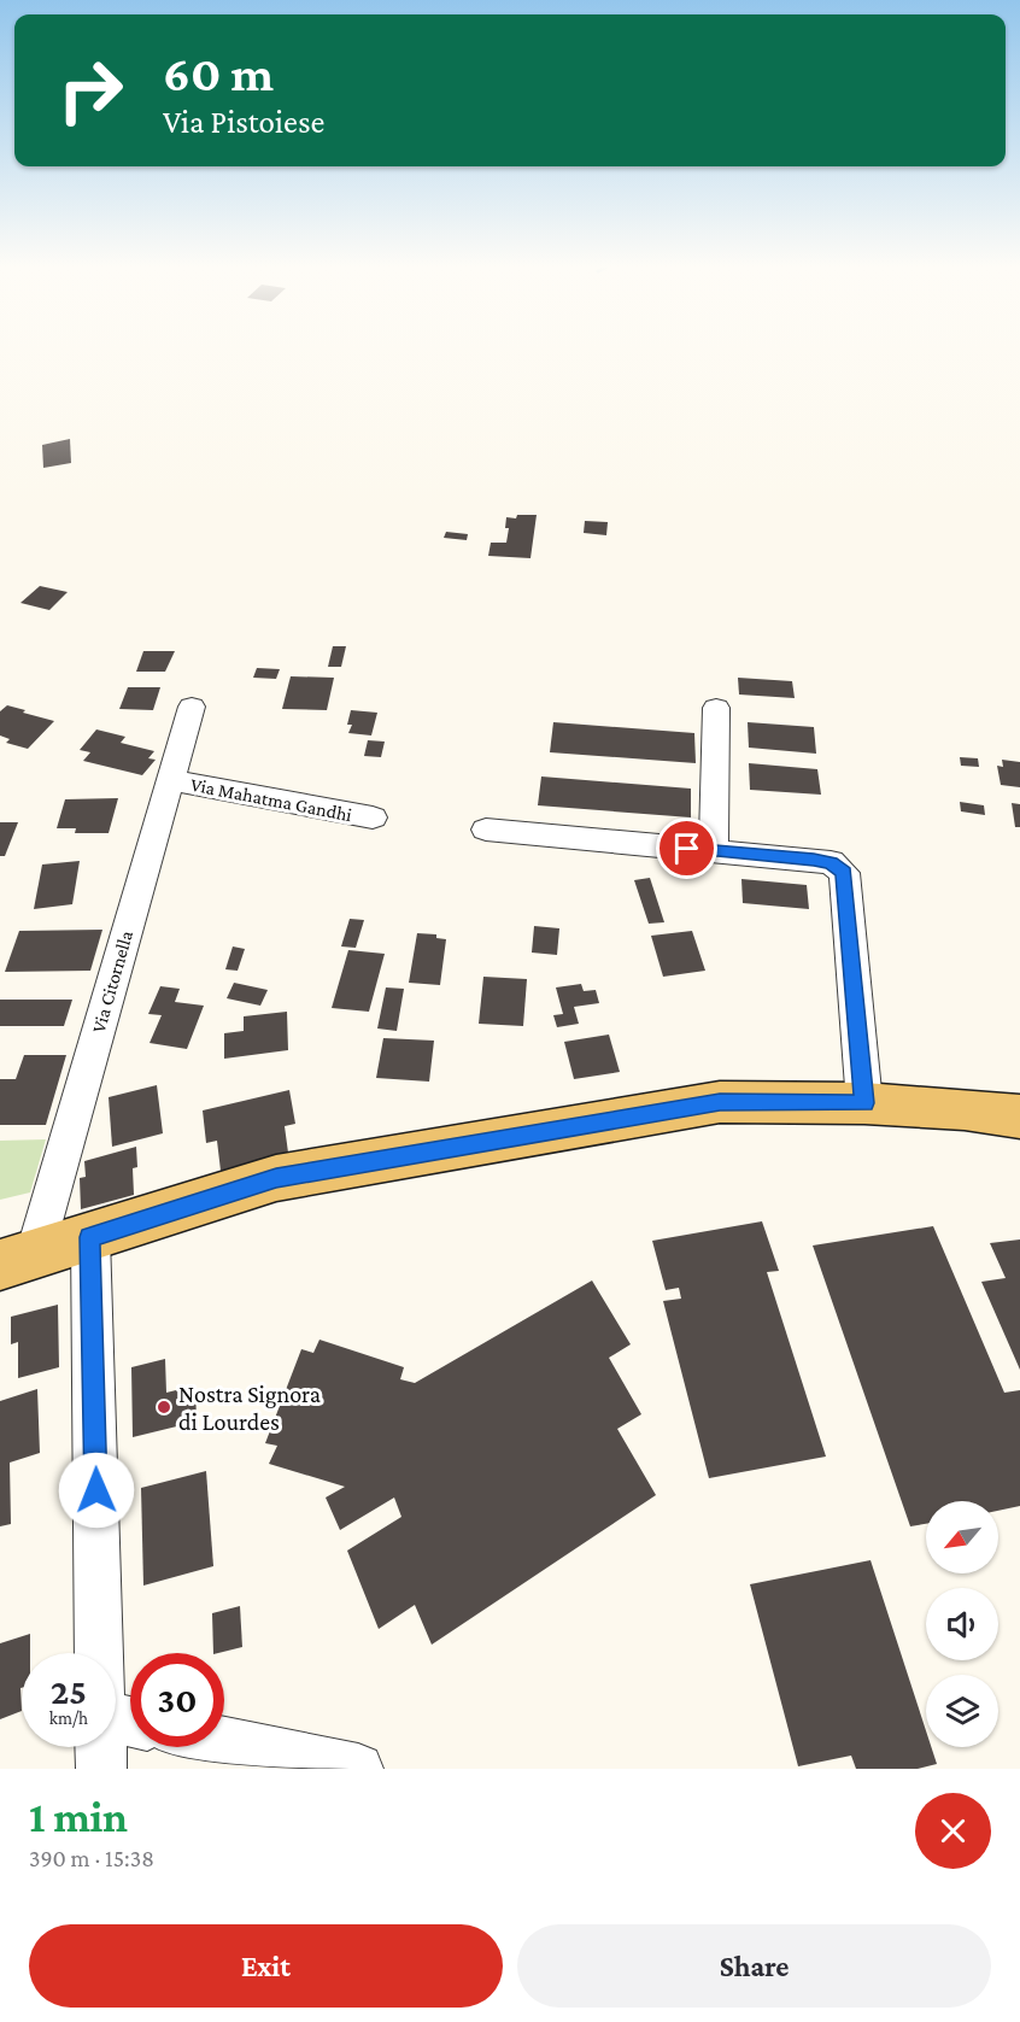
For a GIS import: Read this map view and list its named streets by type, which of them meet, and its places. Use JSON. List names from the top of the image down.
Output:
{
  "streets": {
    "street": ["Via Mahatma Gandhi", "Via Citornella"]
  },
  "crossings": [
    ["Via Mahatma Gandhi", "Via Citornella"]
  ],
  "places": ["Nostra Signora di Lourdes"],
  "north": "bottom left",
  "page": {
    "turn": ["60 m", "Via Pistoiese"],
    "speed": "25 km/h",
    "limit": "30",
    "heading": ["1 min", "390 m · 15:38"],
    "buttons": ["Exit", "Share"]
  }
}
